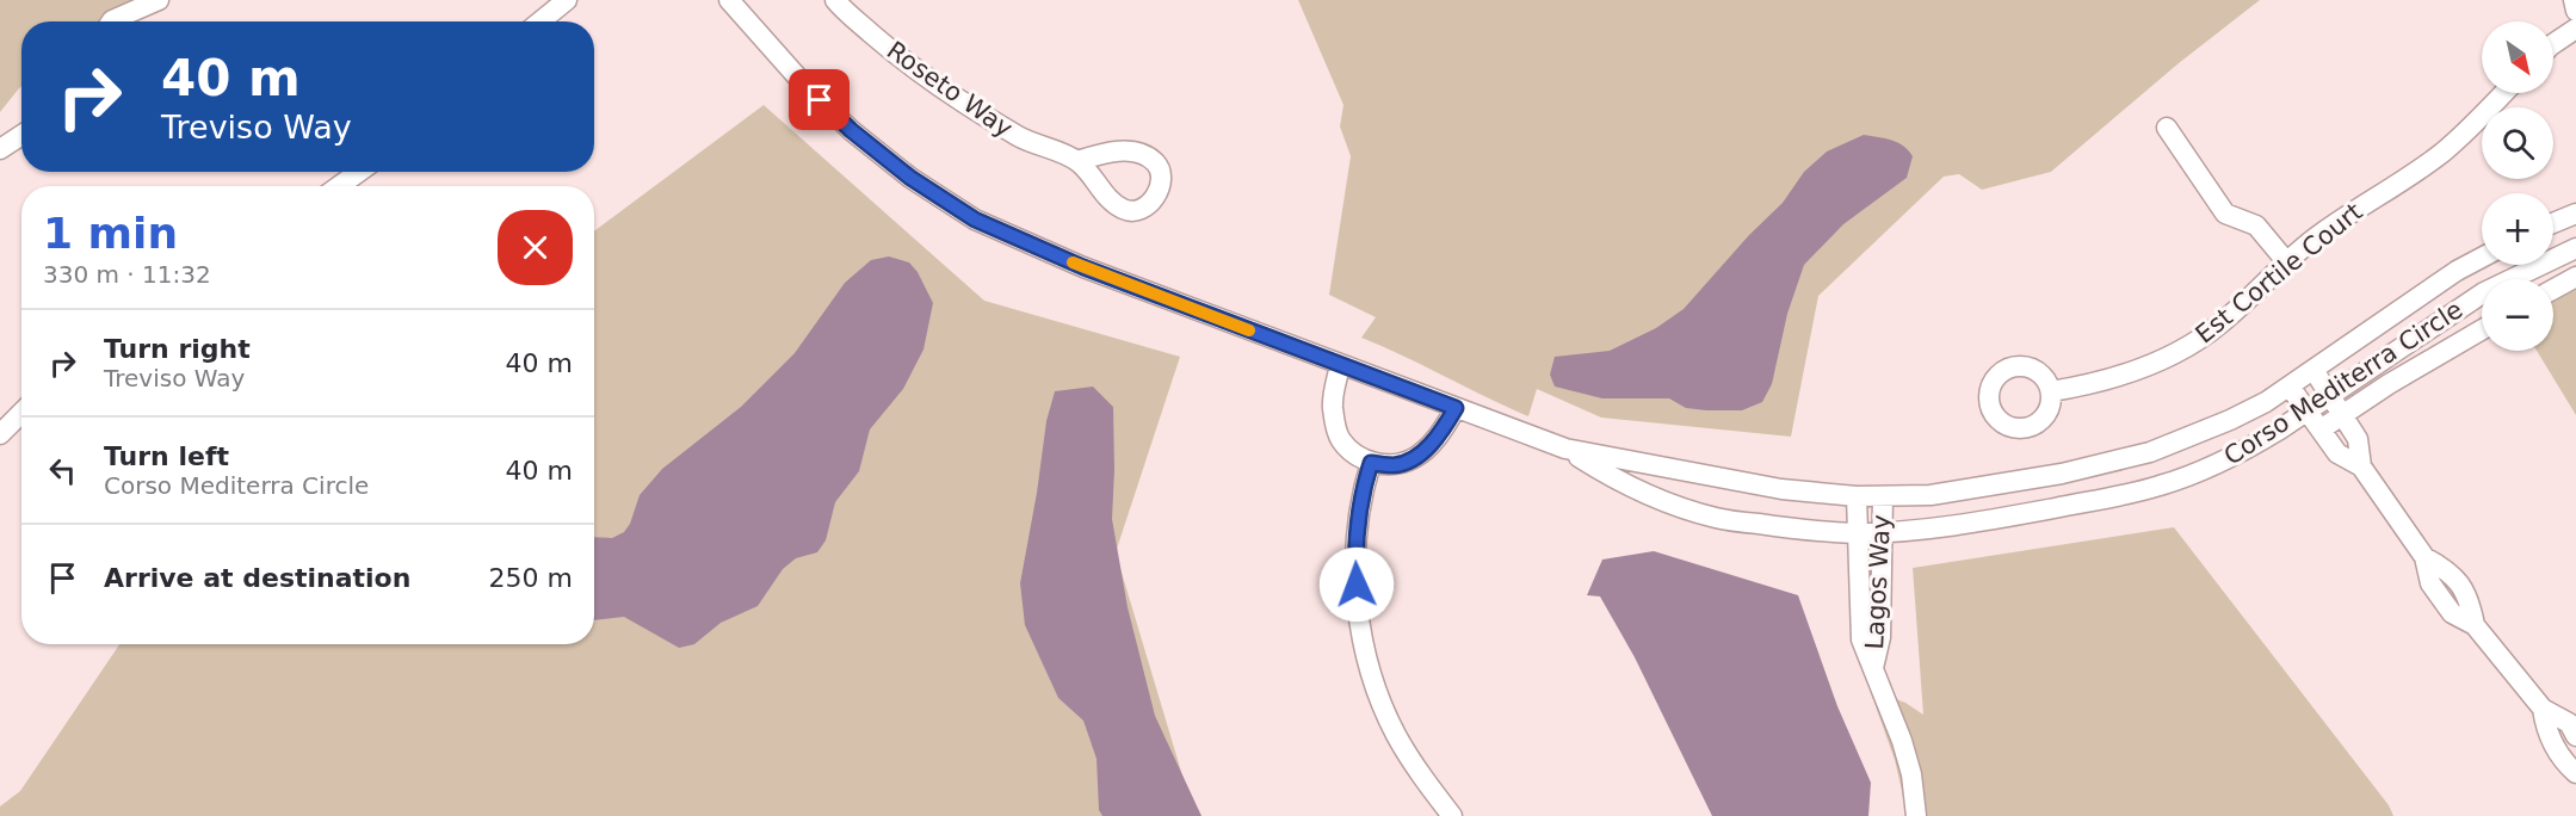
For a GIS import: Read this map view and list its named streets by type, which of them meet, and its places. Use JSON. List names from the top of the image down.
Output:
{
  "streets": {
    "street": [
      "Roseto Way",
      "Est Cortile Court",
      "Corso Mediterra Circle",
      "Lagos Way"
    ]
  },
  "crossings": [
    ["Corso Mediterra Circle", "Lagos Way"]
  ],
  "north": "bottom right",
  "page": {
    "map_buttons": ["+", "−"],
    "turn": ["40 m", "Treviso Way"],
    "heading": ["1 min", "330 m · 11:32"],
    "list": [
      {
        "name": "Turn right",
        "note": "Treviso Way",
        "value": "40 m"
      },
      {
        "name": "Turn left",
        "note": "Corso Mediterra Circle",
        "value": "40 m"
      },
      {
        "name": "Arrive at destination",
        "value": "250 m"
      }
    ]
  }
}
